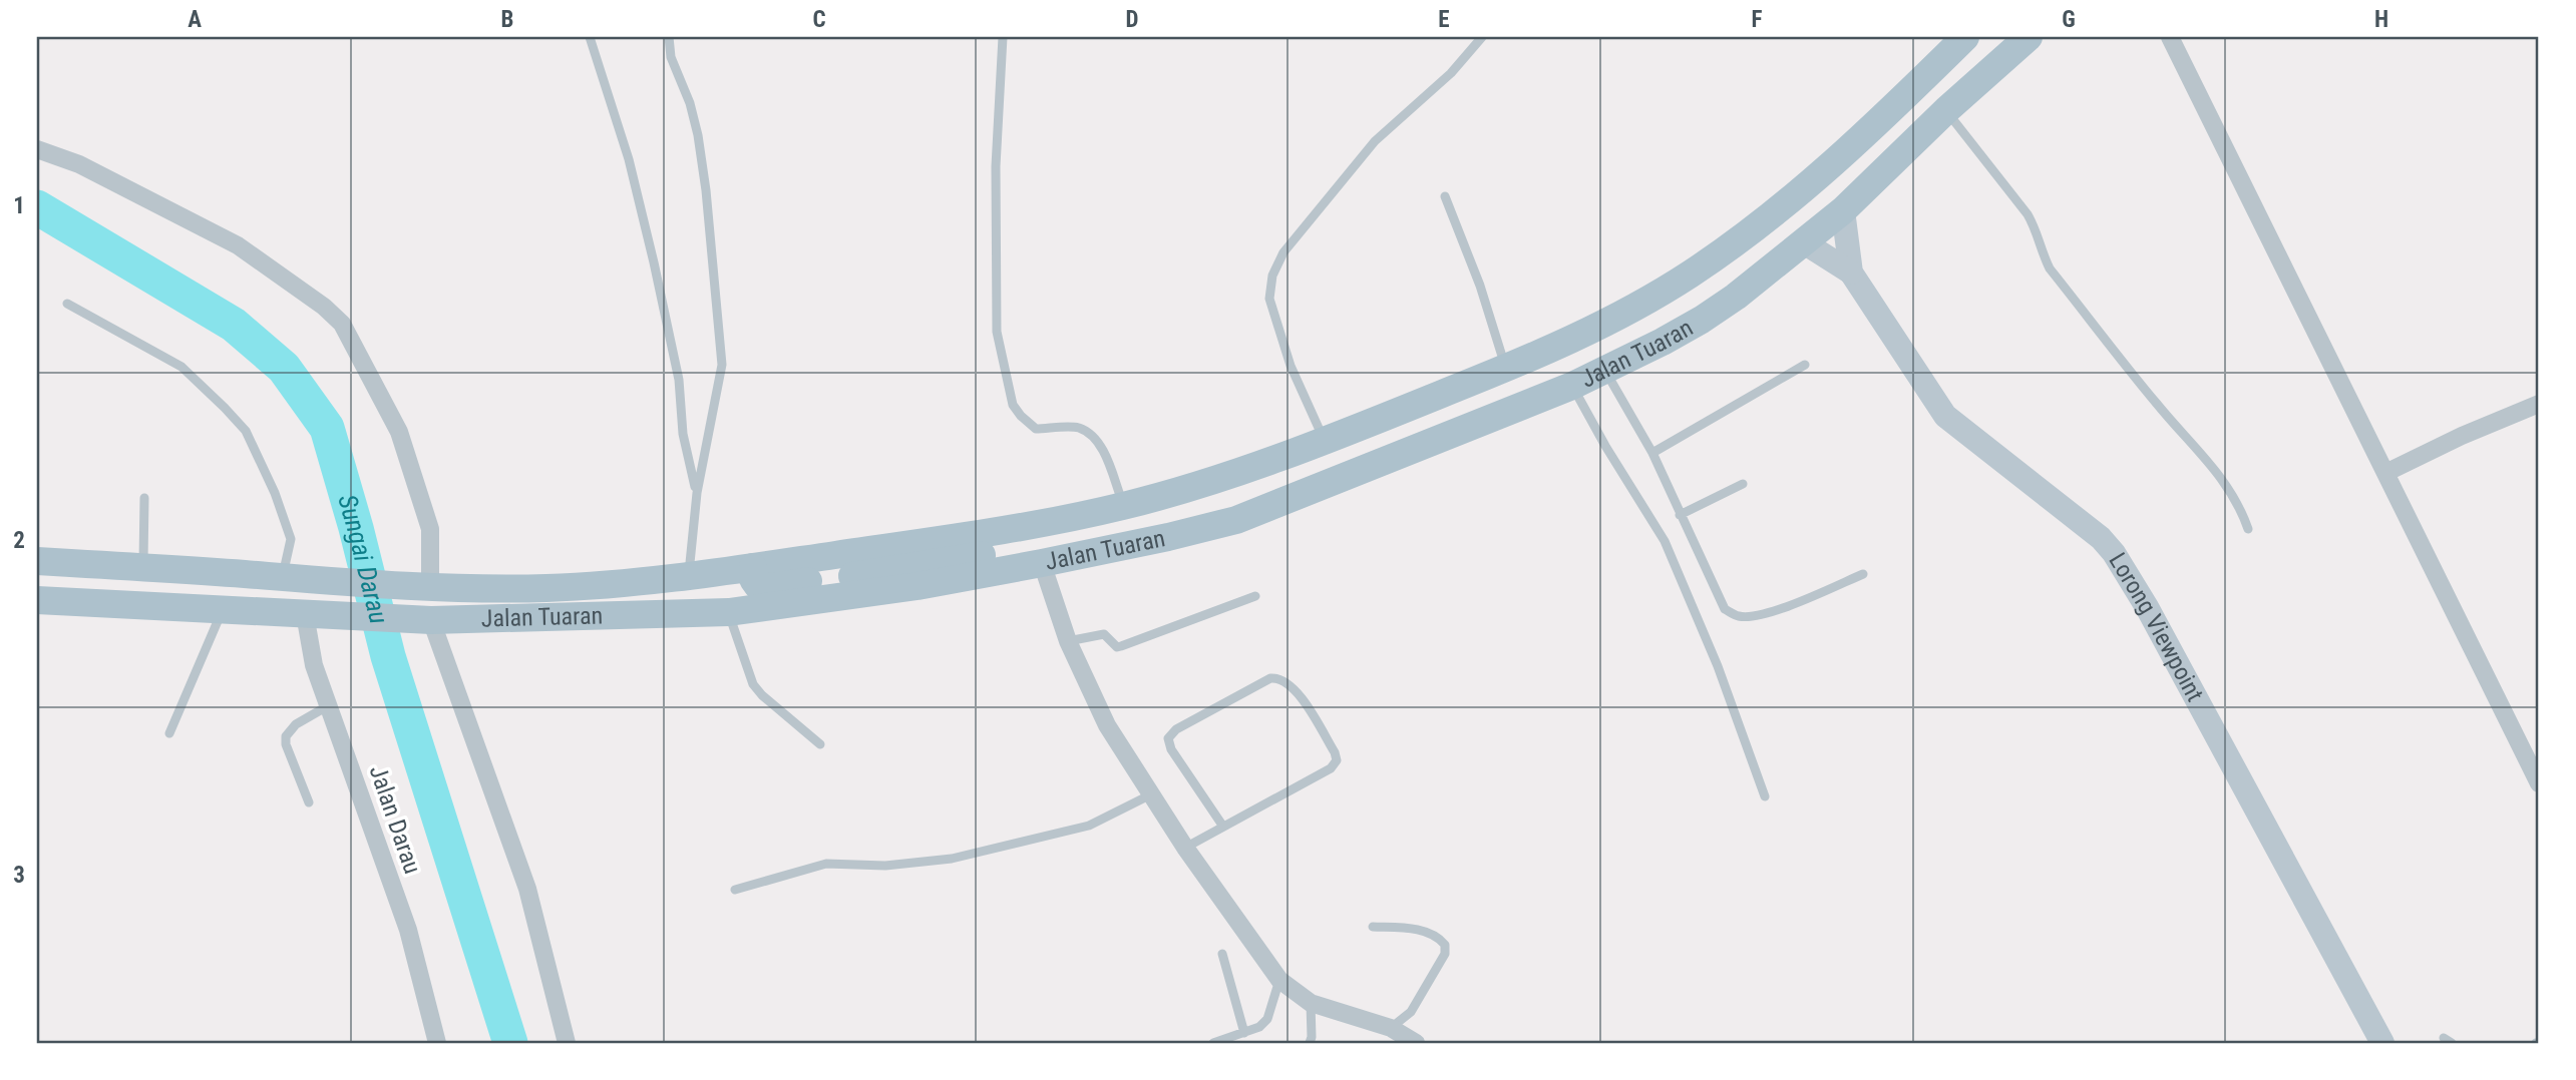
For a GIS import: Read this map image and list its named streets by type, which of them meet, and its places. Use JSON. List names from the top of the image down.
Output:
{
  "streets": {
    "main road": ["Jalan Tuaran"],
    "street": ["Lorong Viewpoint", "Jalan Darau"]
  },
  "crossings": [
    ["Jalan Tuaran", "Jalan Darau"]
  ],
  "water": ["Sungai Darau"],
  "grid": {
    "columns": [
      "A",
      "B",
      "C",
      "D",
      "E",
      "F",
      "G",
      "H"
    ],
    "rows": ["1", "2", "3"]
  }
}
